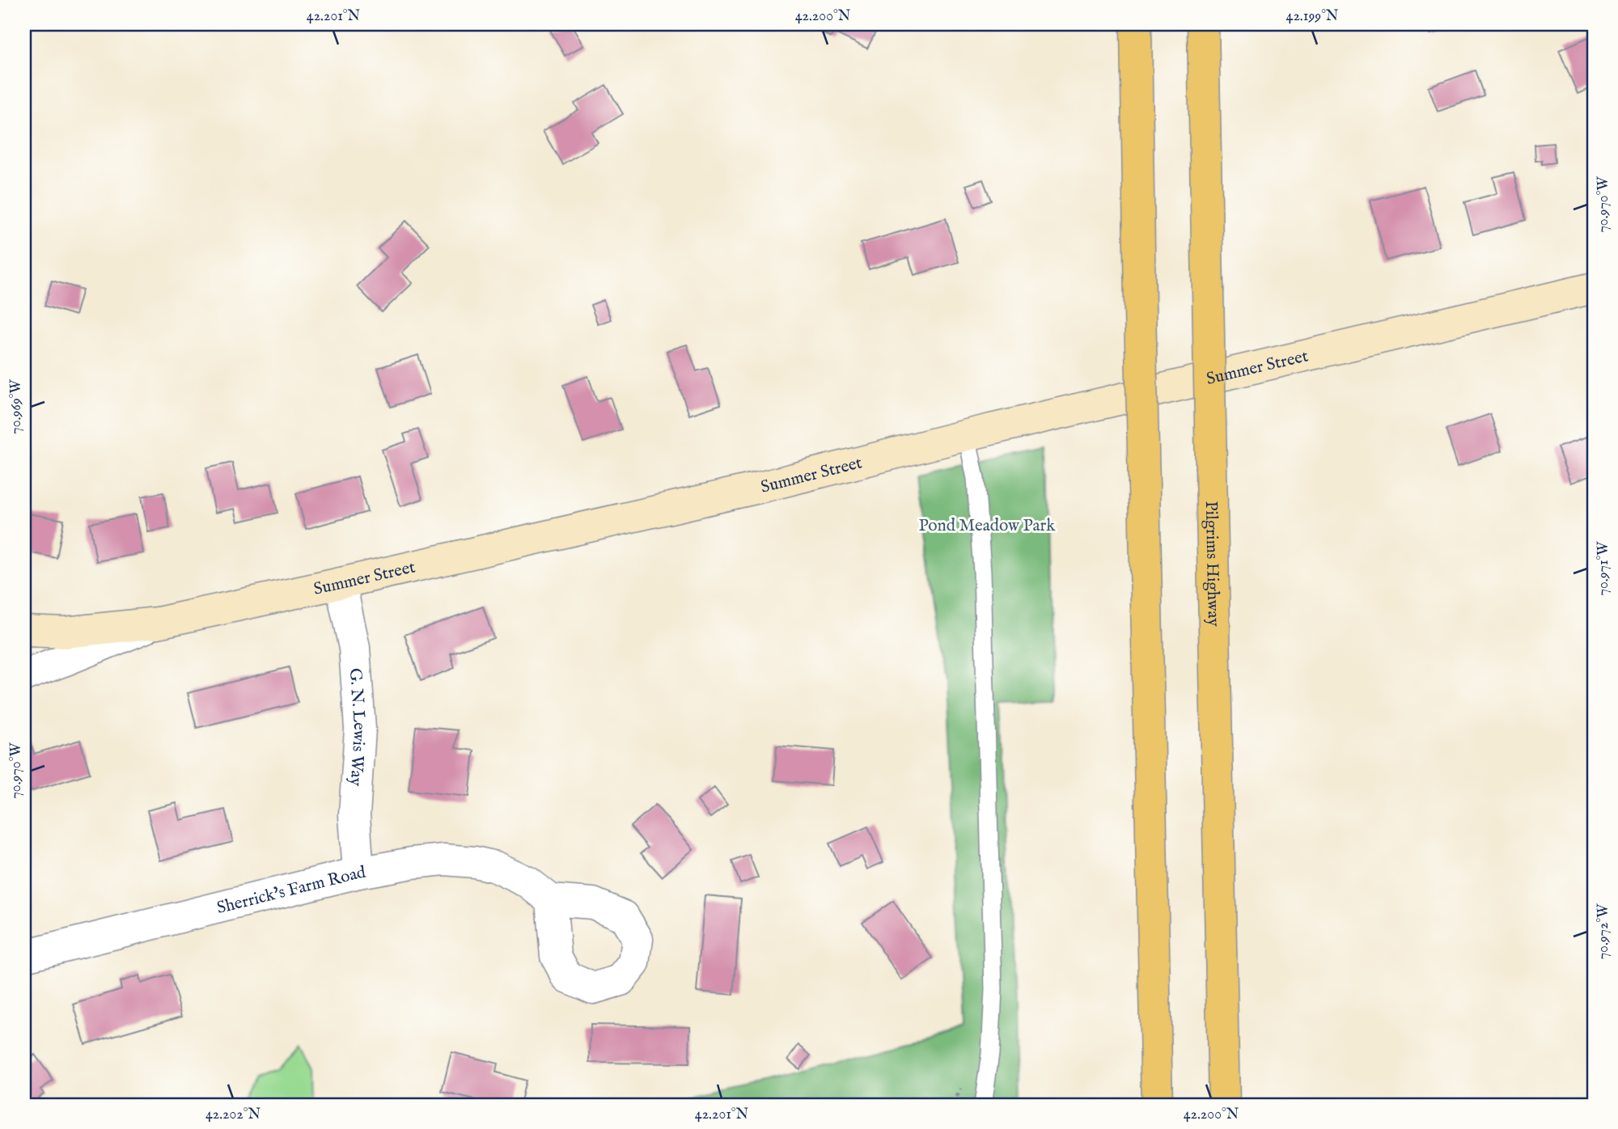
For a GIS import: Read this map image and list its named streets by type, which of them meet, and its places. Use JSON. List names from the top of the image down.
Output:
{
  "streets": {
    "highway": ["Pilgrims Highway"],
    "street": ["Summer Street", "G. N. Lewis Way", "Sherrick's Farm Road"]
  },
  "crossings": [
    ["Summer Street", "G. N. Lewis Way"],
    ["G. N. Lewis Way", "Sherrick's Farm Road"]
  ],
  "parks": ["Pond Meadow Park"],
  "coordinates": [
    "42.201°N",
    "42.200°N",
    "42.199°N",
    "70.970°W",
    "70.969°W",
    "70.971°W",
    "70.972°W",
    "42.202°N"
  ]
}
